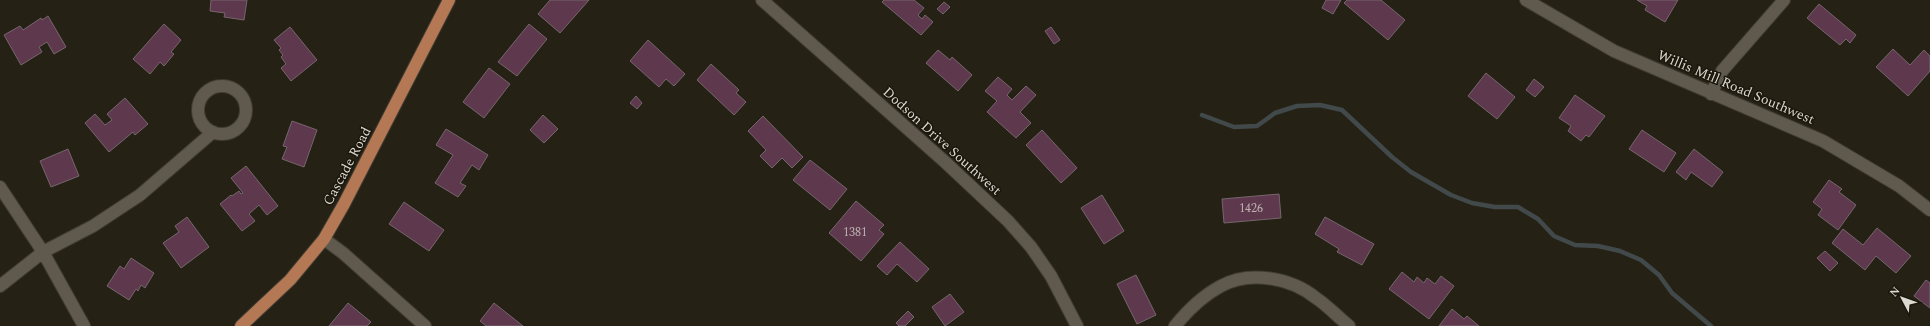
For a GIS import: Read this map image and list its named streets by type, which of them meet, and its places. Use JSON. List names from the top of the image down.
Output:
{
  "streets": {
    "main road": ["Cascade Road"],
    "street": ["Willis Mill Road Southwest", "Dodson Drive Southwest"]
  },
  "house_numbers": ["1426", "1381"],
  "north": "top left"
}
